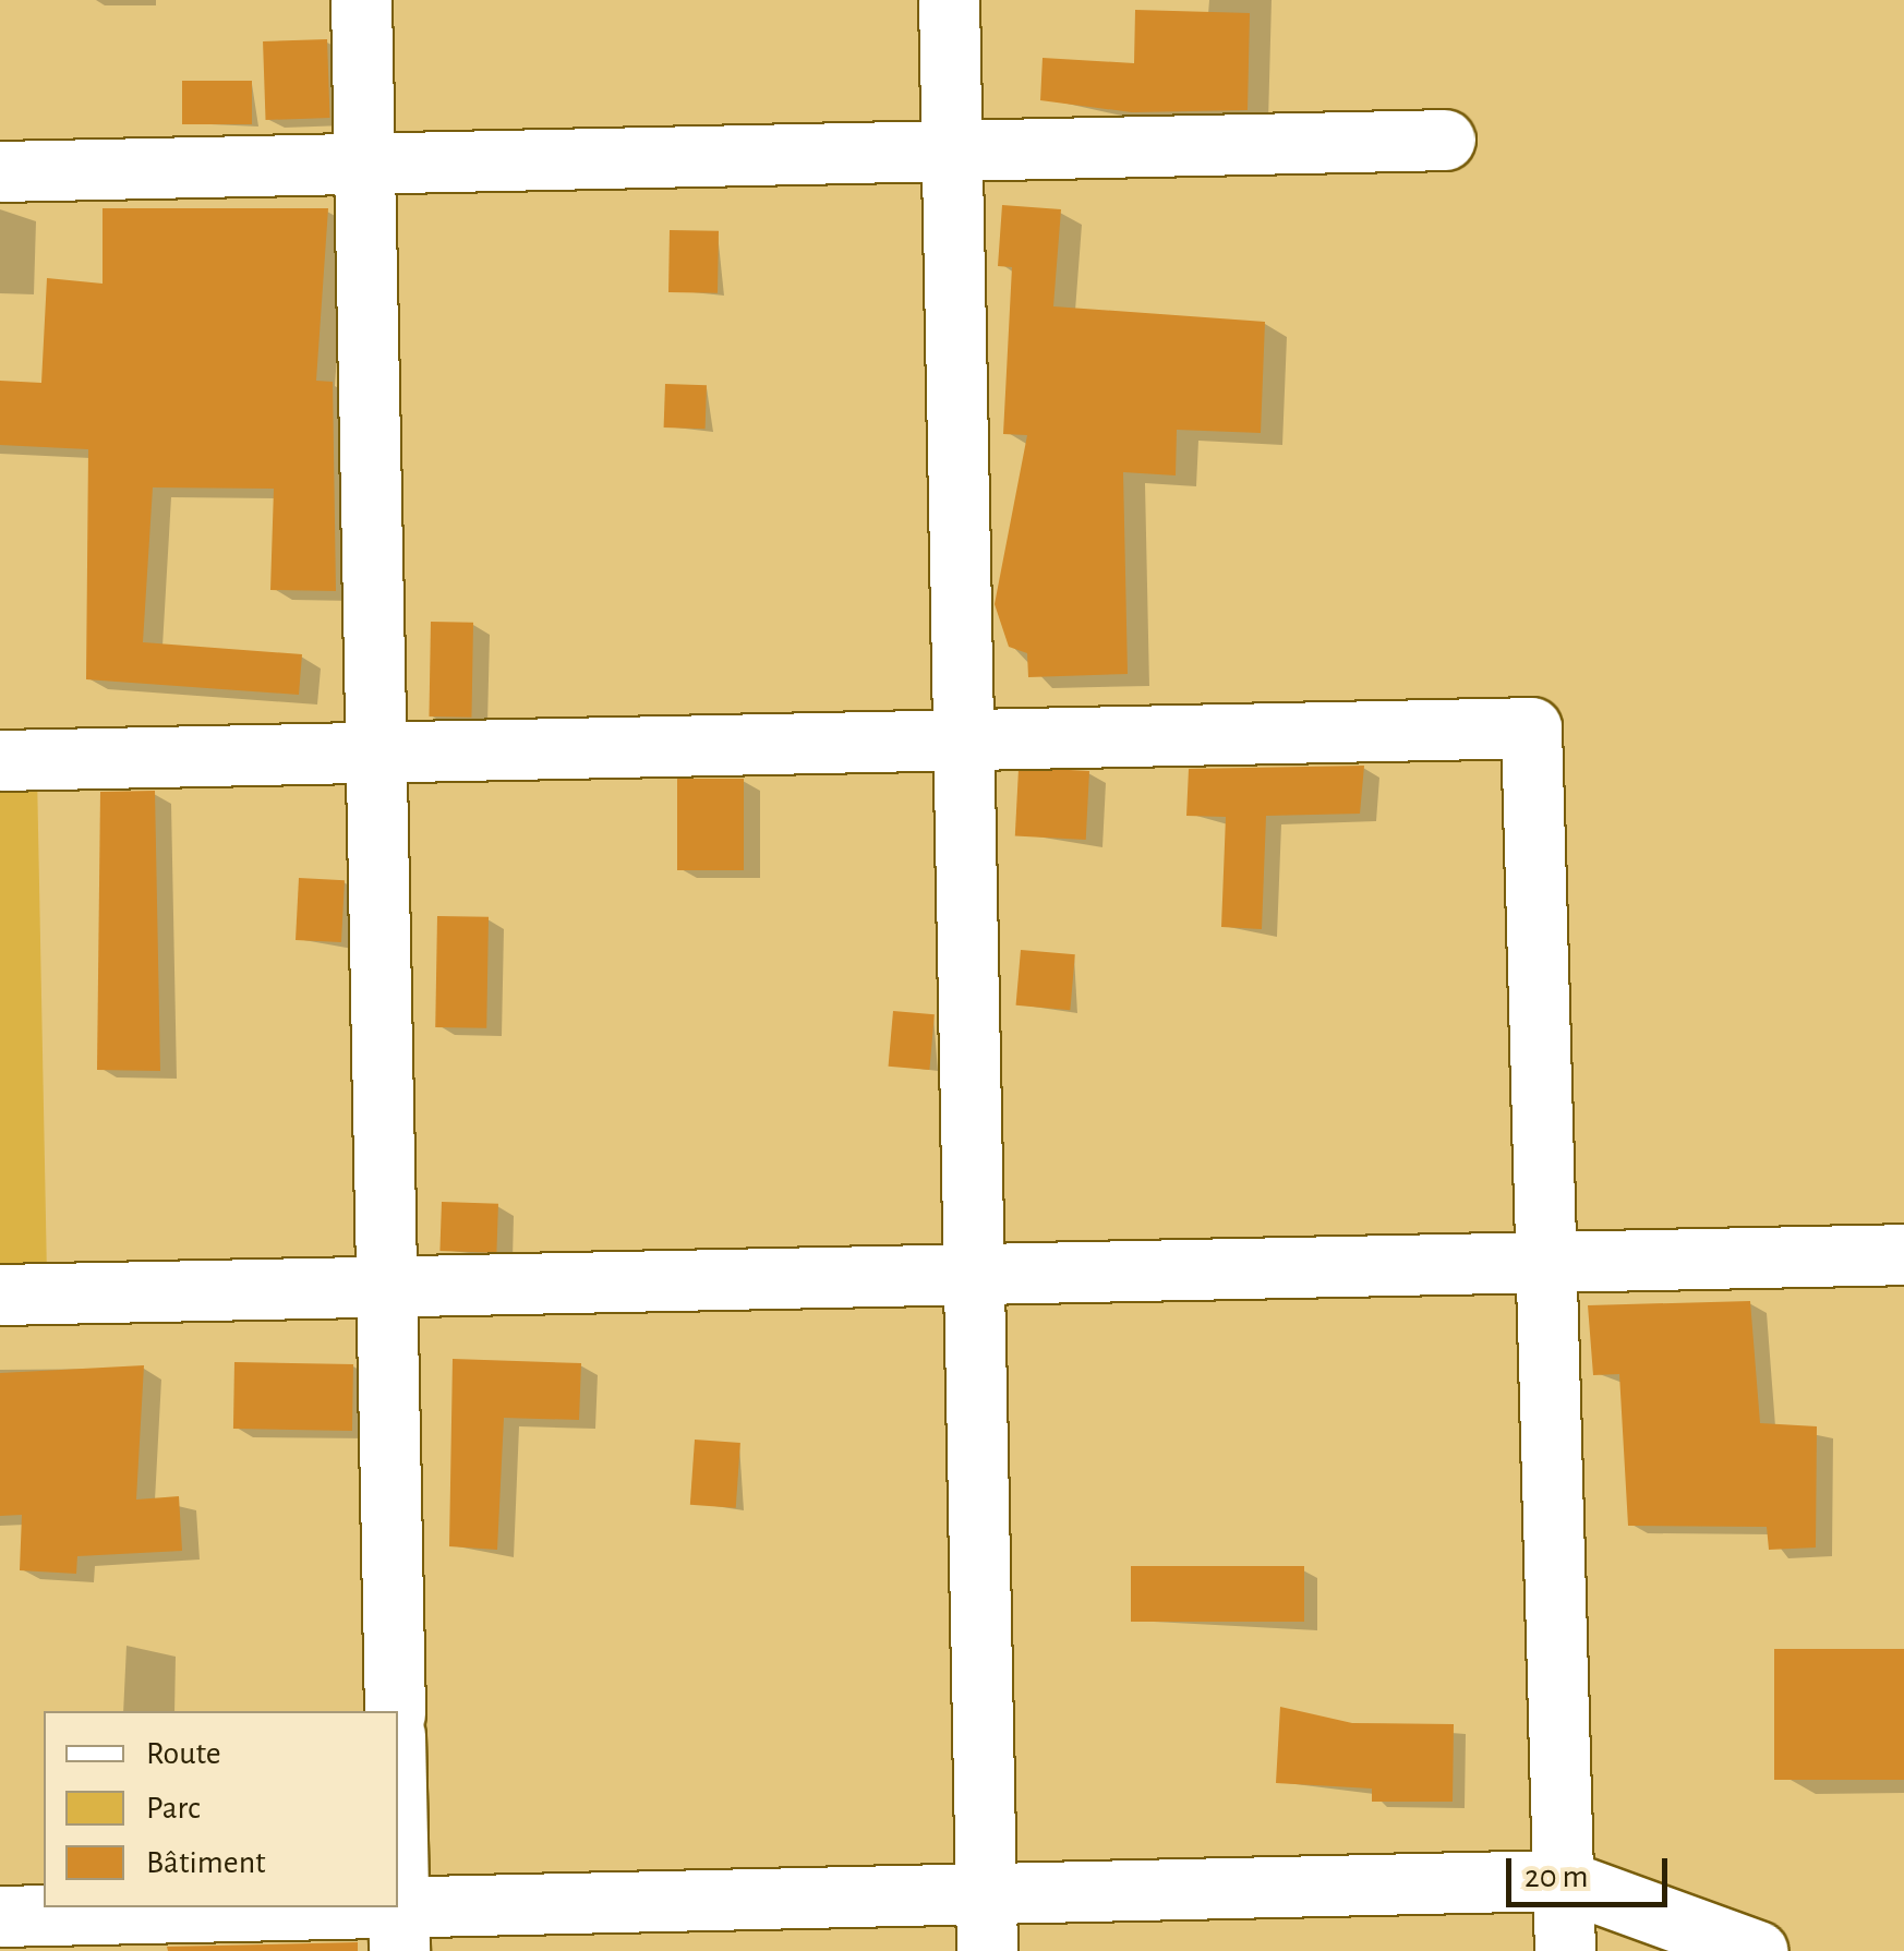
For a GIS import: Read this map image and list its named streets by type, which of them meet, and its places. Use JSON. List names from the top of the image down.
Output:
{
  "legend": ["Route", "Parc", "Bâtiment"],
  "scale_bar": "20 m"
}
